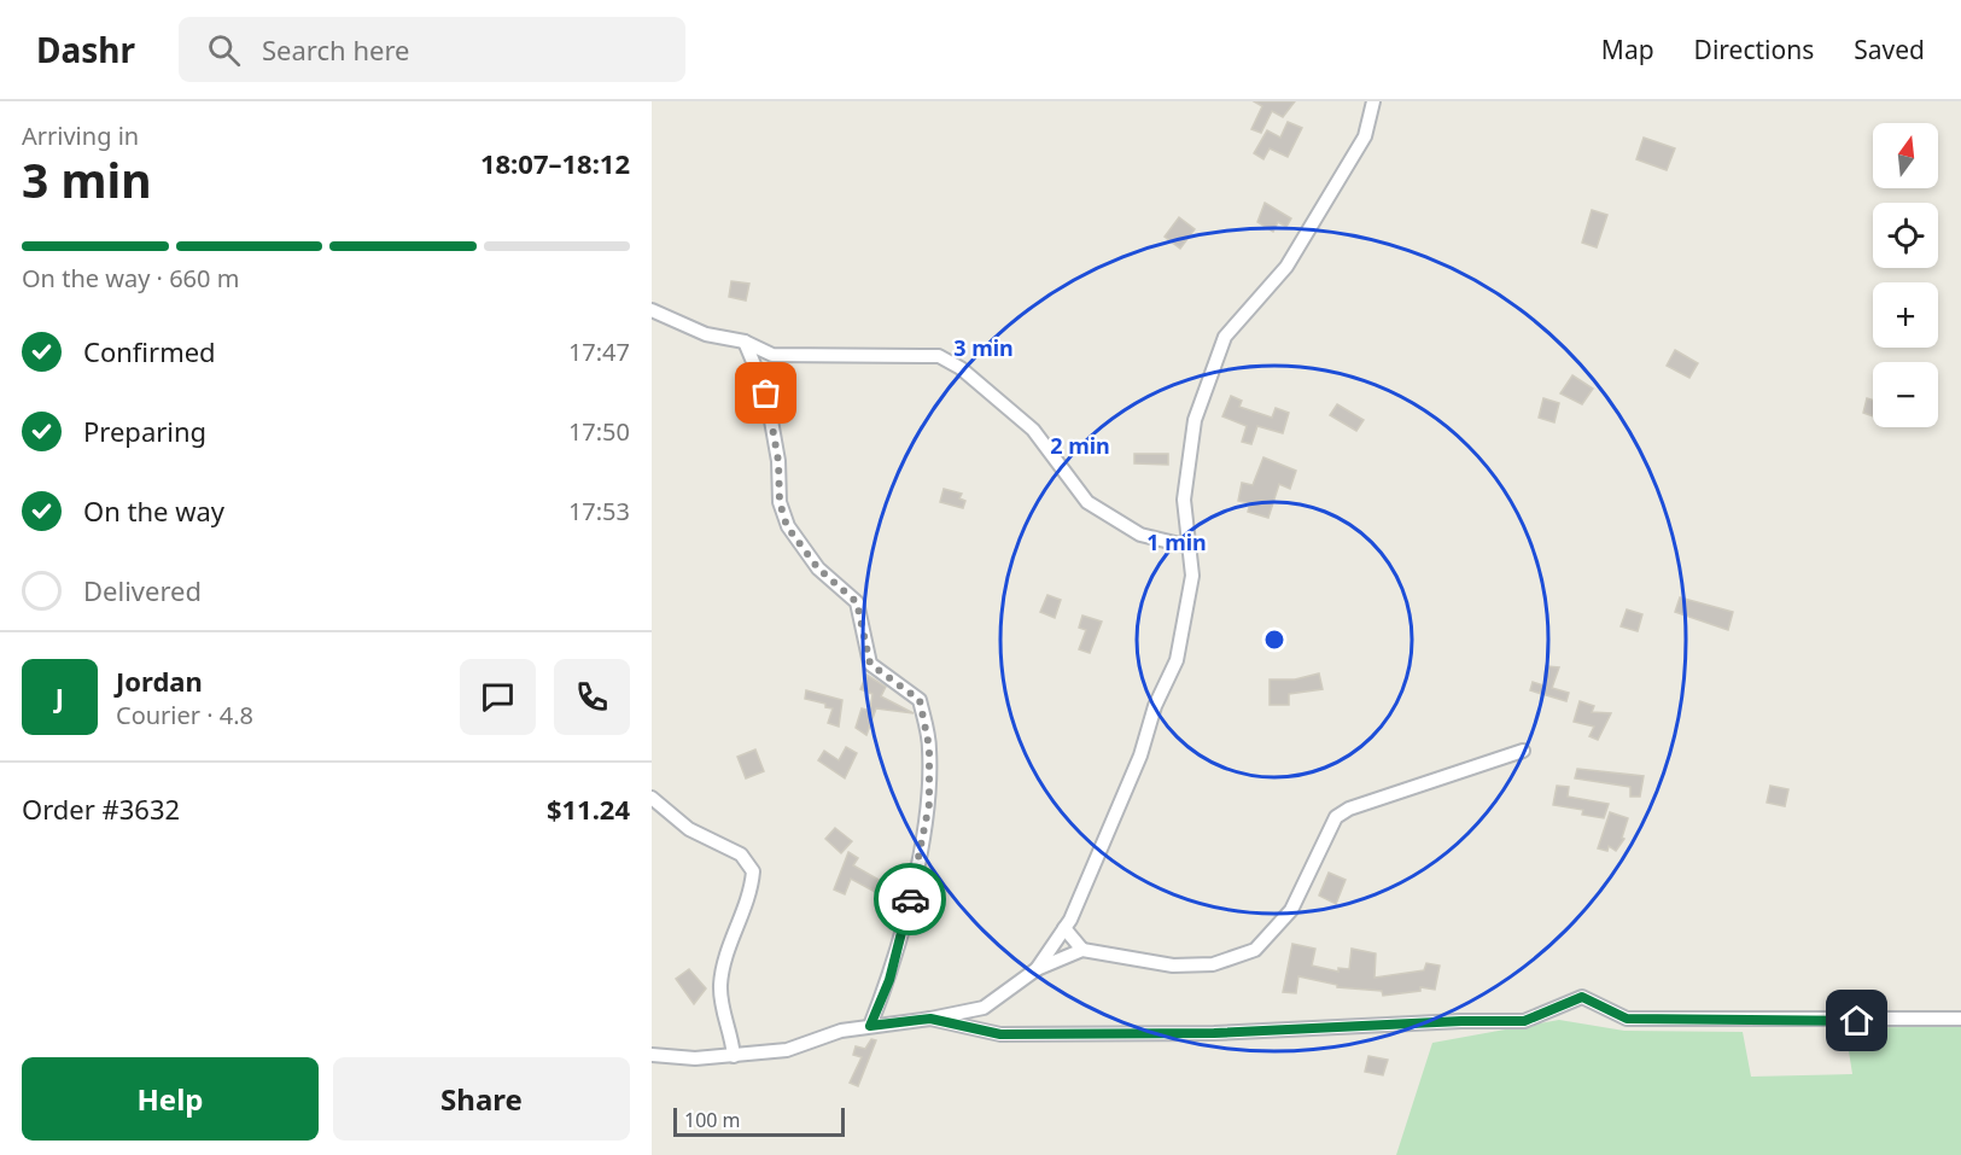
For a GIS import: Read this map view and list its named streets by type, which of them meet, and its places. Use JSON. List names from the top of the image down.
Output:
{
  "scale_bar": "100 m",
  "north": "top",
  "page": {
    "header": "Dashr",
    "search": "Search here",
    "nav": ["Map", "Directions", "Saved"],
    "heading": ["3 min", "Arriving in", "18:07–18:12"],
    "panel": [
      "Jordan",
      "Courier · 4.8",
      "Order #3632",
      "$11.24"
    ],
    "map_buttons": ["+", "−"],
    "bar": "On the way · 660 m",
    "list": [
      ["Confirmed", "17:47"],
      ["Preparing", "17:50"],
      ["On the way", "17:53"],
      "Delivered"
    ],
    "round": "J",
    "buttons": ["Help", "Share"],
    "scale": "100 m"
  },
  "rings": ["3 min", "2 min", "1 min"]
}
